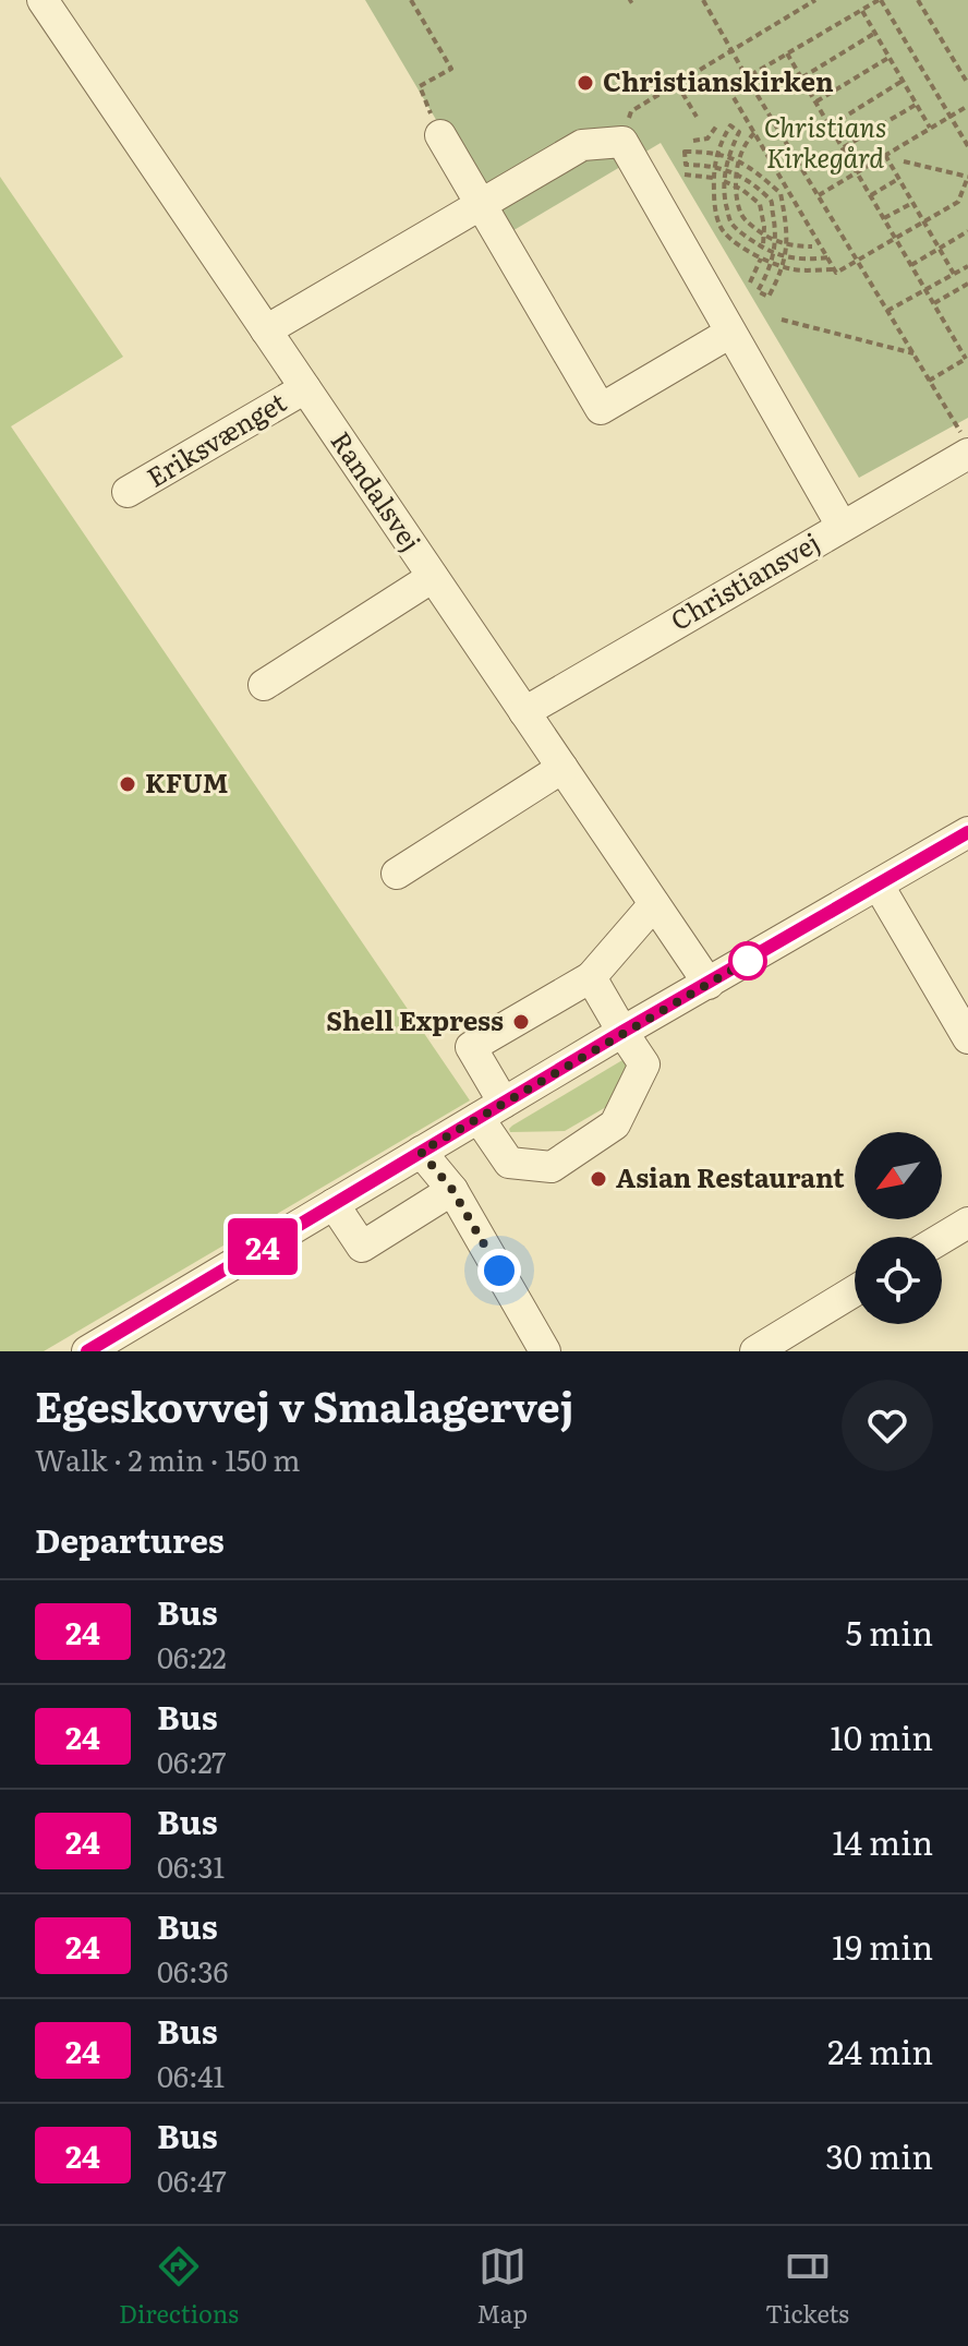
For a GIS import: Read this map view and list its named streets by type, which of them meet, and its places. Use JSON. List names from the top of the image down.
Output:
{
  "streets": {
    "street": ["Eriksvænget", "Randalsvej", "Christiansvej"]
  },
  "crossings": [
    ["Eriksvænget", "Randalsvej"],
    ["Randalsvej", "Christiansvej"]
  ],
  "parks": ["Christians Kirkegård"],
  "places": [
    "Christianskirken",
    "KFUM",
    "Shell Express",
    "Asian Restaurant"
  ],
  "lines": ["bus line 24"],
  "north": "bottom left",
  "page": {
    "on_map": "24",
    "heading": [
      ["Egeskovvej v Smalagervej", "Walk · 2 min · 150 m"],
      "Departures"
    ],
    "list": [
      {
        "mark": "24",
        "name": "Bus",
        "note": "06:22",
        "value": "5 min"
      },
      {
        "mark": "24",
        "name": "Bus",
        "note": "06:27",
        "value": "10 min"
      },
      {
        "mark": "24",
        "name": "Bus",
        "note": "06:31",
        "value": "14 min"
      },
      {
        "mark": "24",
        "name": "Bus",
        "note": "06:36",
        "value": "19 min"
      },
      {
        "mark": "24",
        "name": "Bus",
        "note": "06:41",
        "value": "24 min"
      },
      {
        "mark": "24",
        "name": "Bus",
        "note": "06:47",
        "value": "30 min"
      }
    ],
    "tabs": ["Directions", "Map", "Tickets"]
  }
}
